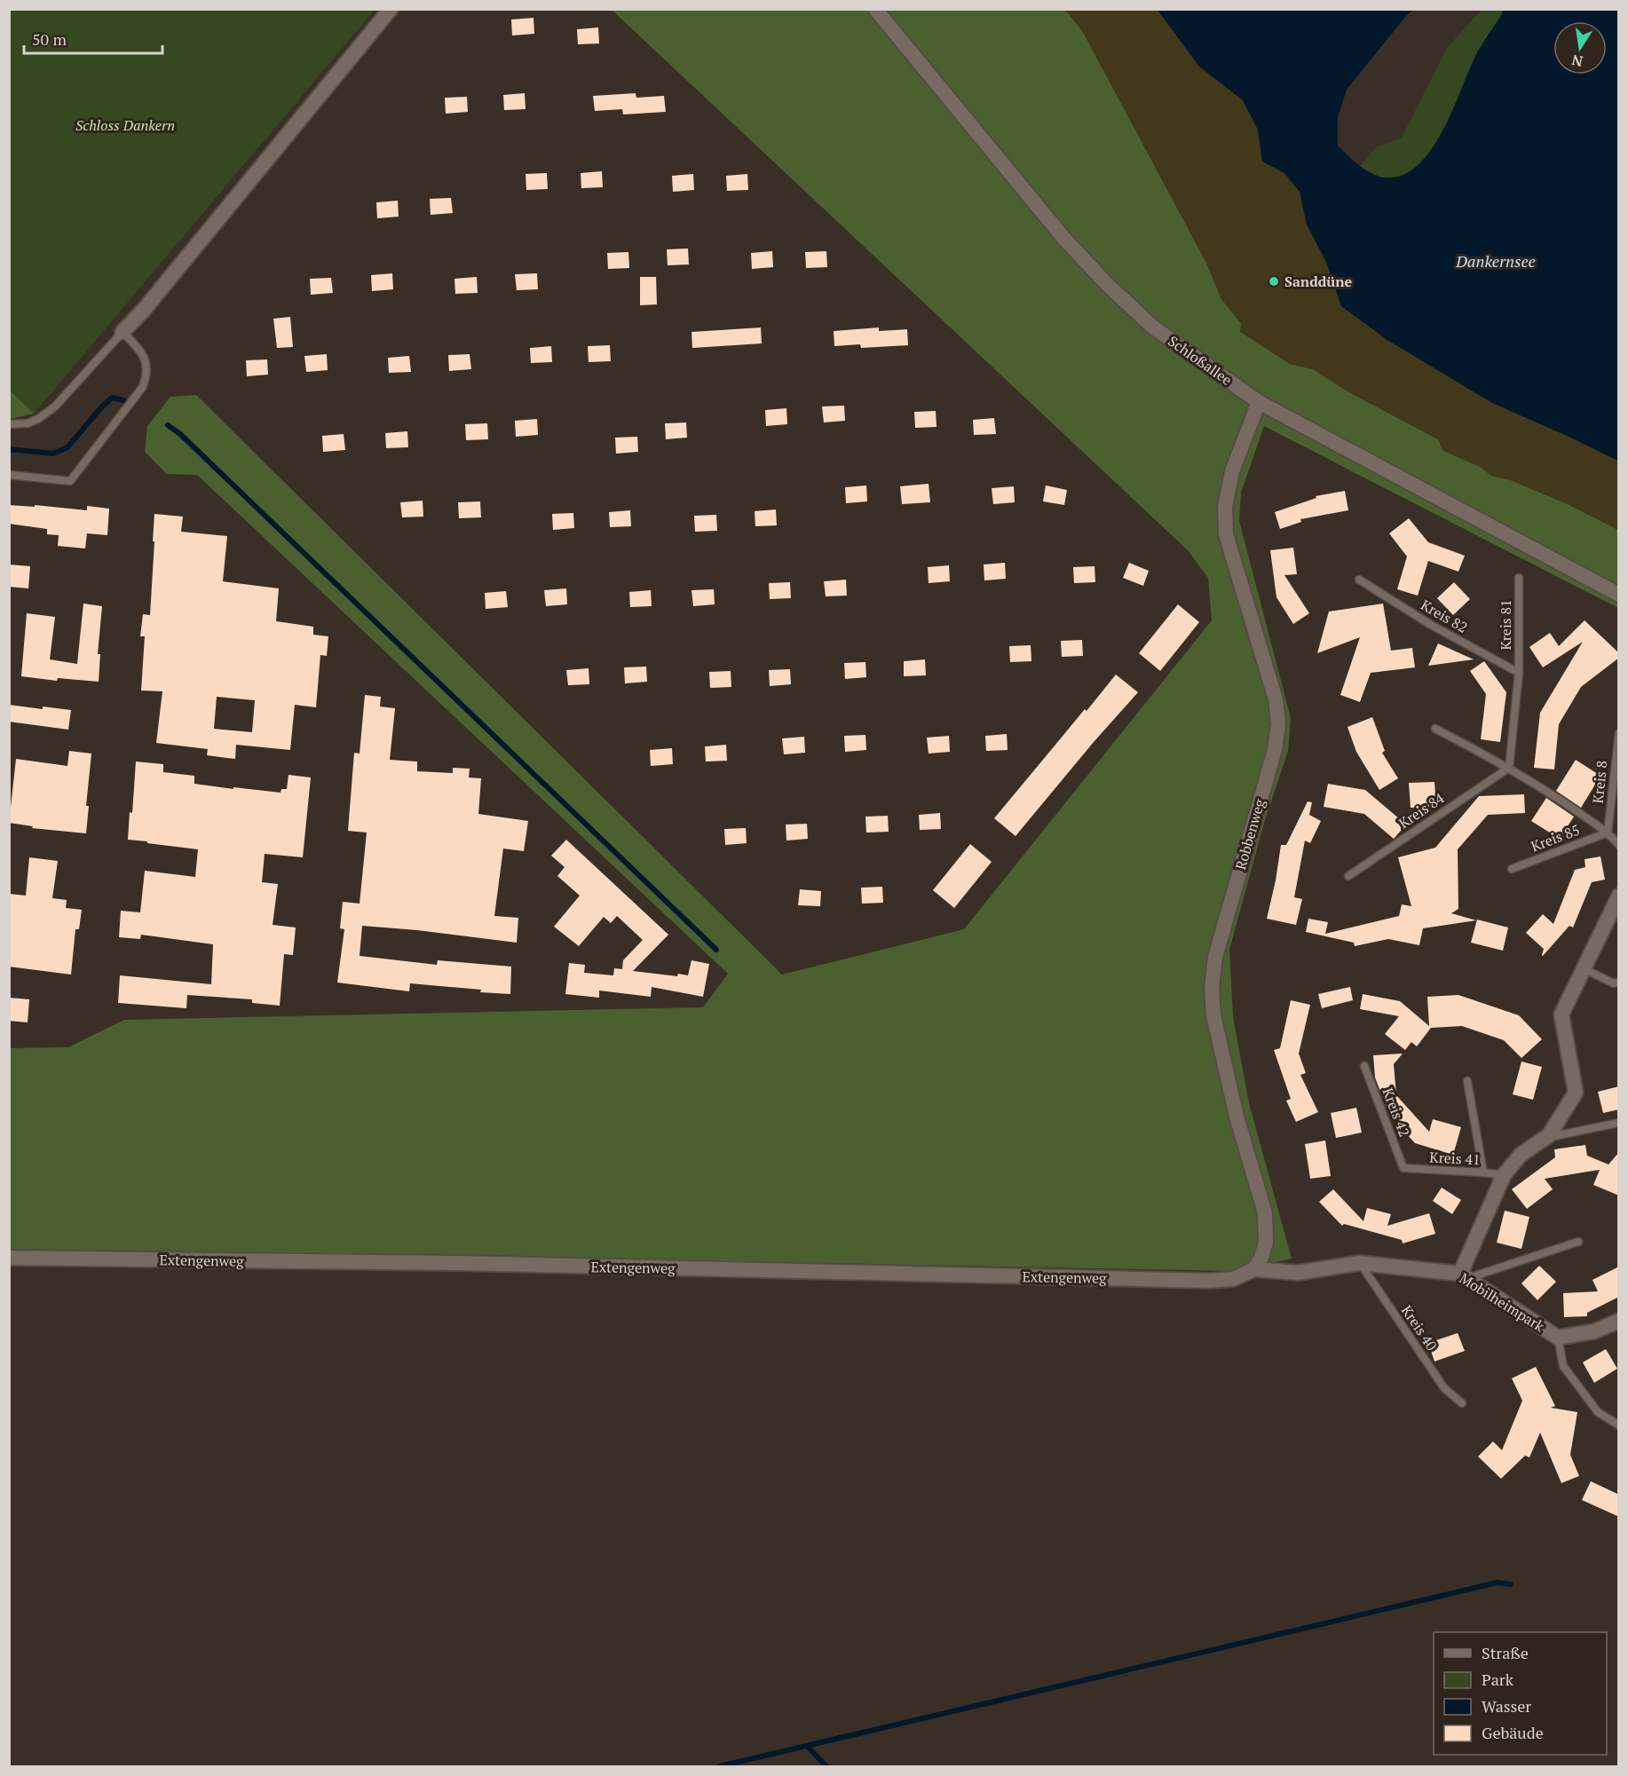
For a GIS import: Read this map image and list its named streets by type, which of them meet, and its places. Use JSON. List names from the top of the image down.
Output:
{
  "streets": {
    "street": [
      "Schloßallee",
      "Robbenweg",
      "Extengenweg",
      "Mobilheimpark"
    ],
    "lane": [
      "Kreis 82",
      "Kreis 81",
      "Kreis 8",
      "Kreis 84",
      "Kreis 85",
      "Kreis 42",
      "Kreis 41",
      "Kreis 40"
    ]
  },
  "crossings": [
    ["Schloßallee", "Robbenweg"],
    ["Kreis 82", "Kreis 81"],
    ["Kreis 81", "Kreis 84"],
    ["Kreis 8", "Kreis 85"],
    ["Robbenweg", "Extengenweg"],
    ["Robbenweg", "Mobilheimpark"],
    ["Kreis 42", "Kreis 41"],
    ["Extengenweg", "Mobilheimpark"],
    ["Mobilheimpark", "Kreis 40"]
  ],
  "water": ["Dankernsee"],
  "parks": ["Schloss Dankern"],
  "places": ["Sanddüne"],
  "legend": [
    "Straße",
    "Park",
    "Wasser",
    "Gebäude"
  ],
  "scale_bar": "50 m",
  "north": "bottom"
}
